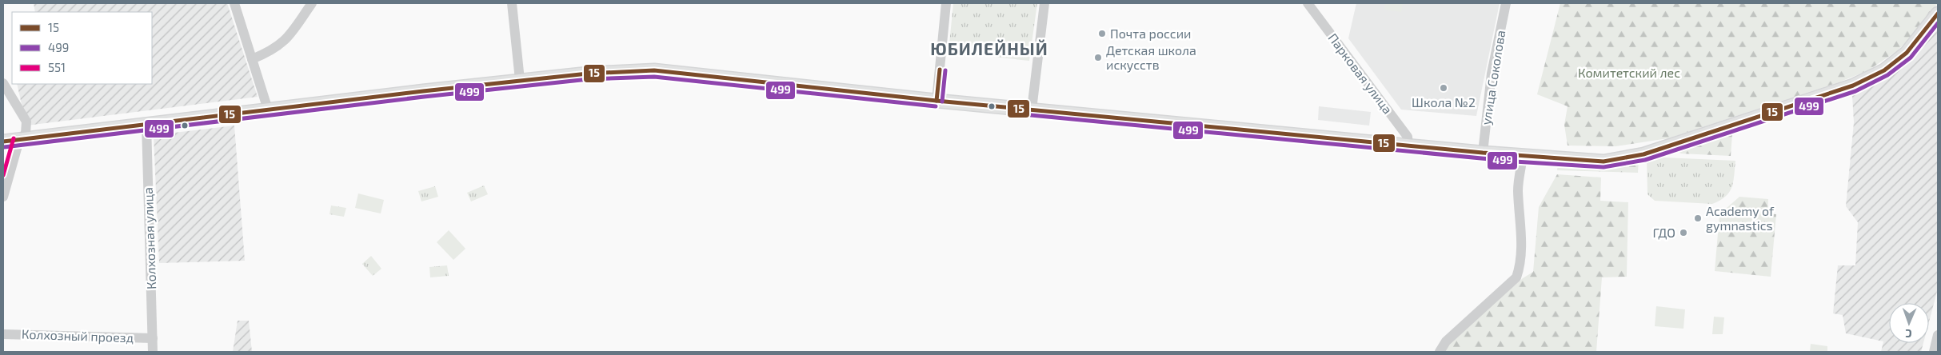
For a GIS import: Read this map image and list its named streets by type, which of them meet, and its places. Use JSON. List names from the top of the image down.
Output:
{
  "streets": {
    "street": [
      "Парковая улица",
      "улица Соколова",
      "Колхозная улица",
      "Колхозный проезд"
    ]
  },
  "crossings": [
    ["Колхозная улица", "Колхозный проезд"]
  ],
  "districts": ["ЮБИЛЕЙНЫЙ"],
  "parks": ["Комитетский лес"],
  "places": [
    "Почта россии",
    "Детская школа искусств",
    "Школа №2",
    "Academy of gymnastics",
    "ГДО"
  ],
  "lines": ["transit line 15", "transit line 499", "transit line 551"],
  "legend": ["15", "499", "551"],
  "north": "bottom"
}
